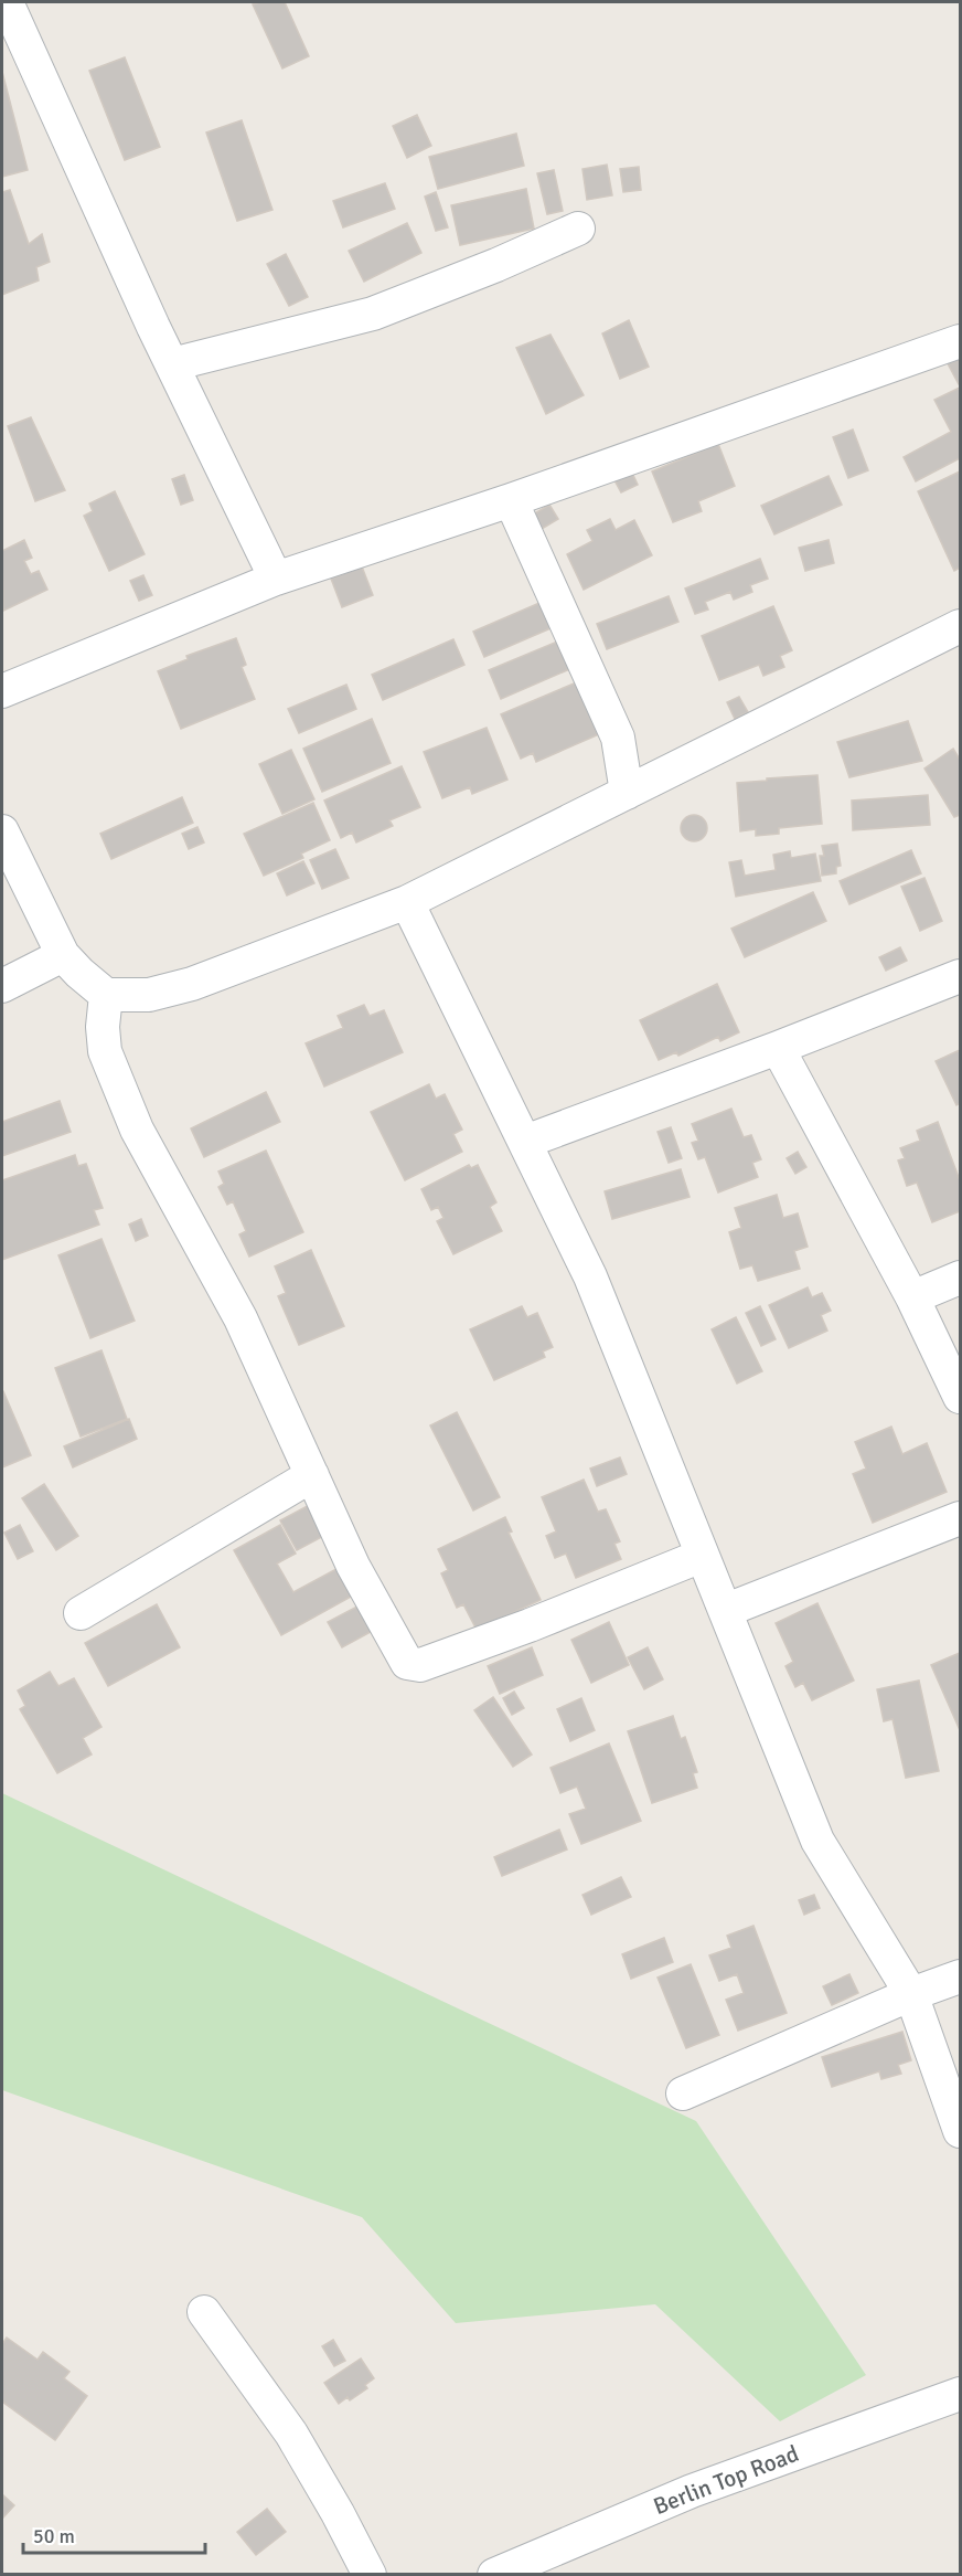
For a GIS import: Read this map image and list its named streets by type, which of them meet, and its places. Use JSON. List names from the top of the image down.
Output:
{
  "streets": {
    "street": ["Berlin Top Road"]
  },
  "scale_bar": "50 m"
}
